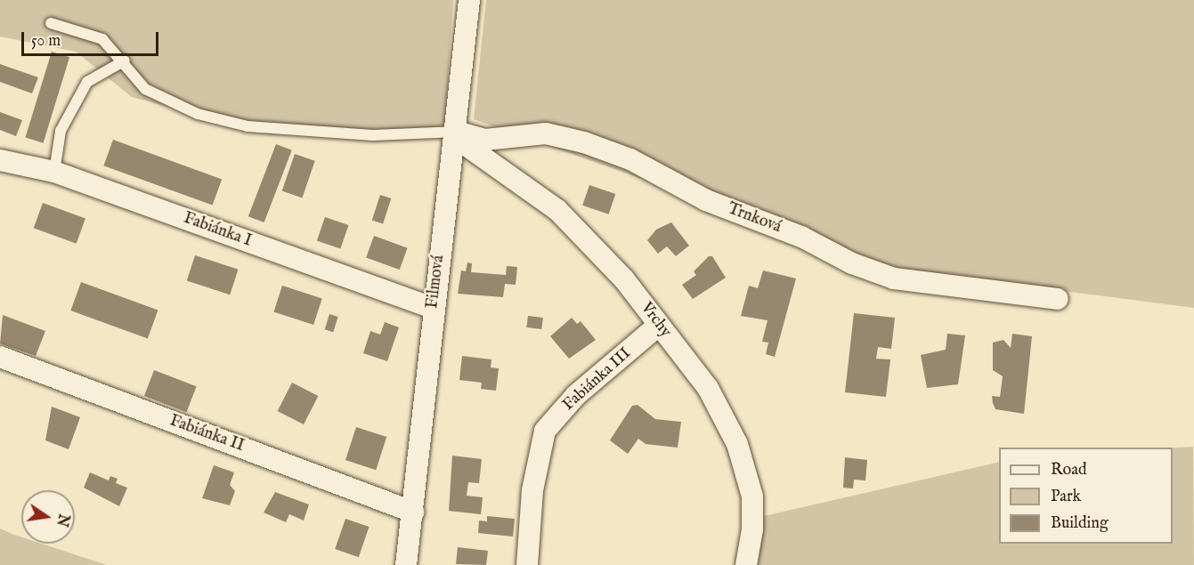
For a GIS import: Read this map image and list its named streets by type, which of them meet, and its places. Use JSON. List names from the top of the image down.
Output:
{
  "streets": {
    "street": [
      "Trnková",
      "Fabiánka I",
      "Filmová",
      "Vrchy",
      "Fabiánka III",
      "Fabiánka II"
    ]
  },
  "crossings": [
    ["Trnková", "Filmová"],
    ["Trnková", "Vrchy"],
    ["Fabiánka I", "Filmová"],
    ["Filmová", "Vrchy"],
    ["Filmová", "Fabiánka II"],
    ["Vrchy", "Fabiánka III"]
  ],
  "legend": ["Road", "Park", "Building"],
  "scale_bar": "50 m",
  "north": "right"
}
